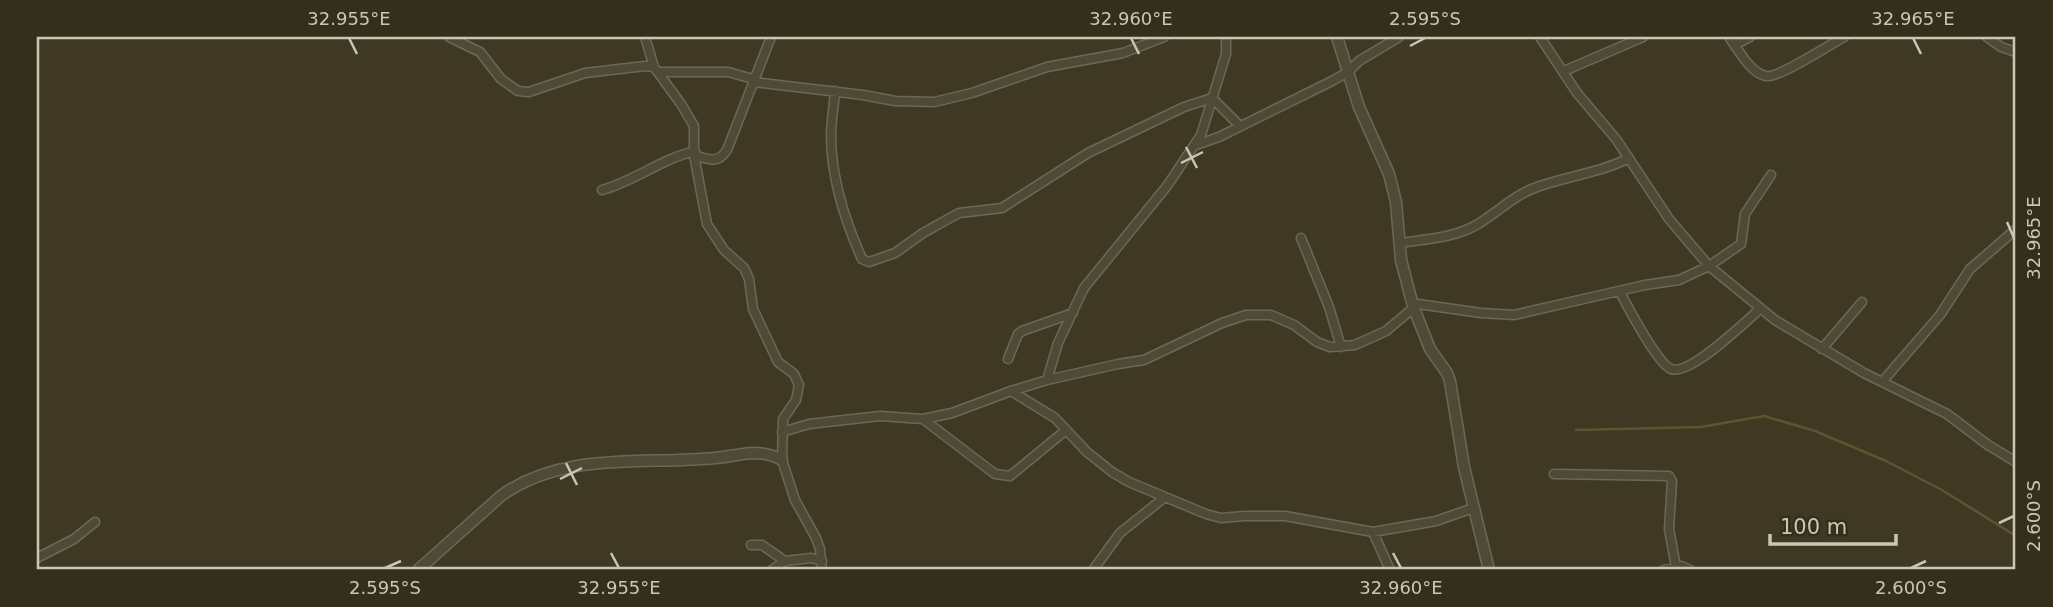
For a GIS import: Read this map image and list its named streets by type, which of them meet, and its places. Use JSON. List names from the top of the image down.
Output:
{
  "scale_bar": "100 m",
  "coordinates": [
    "32.955°E",
    "32.960°E",
    "2.595°S",
    "32.965°E",
    "2.600°S"
  ]
}
